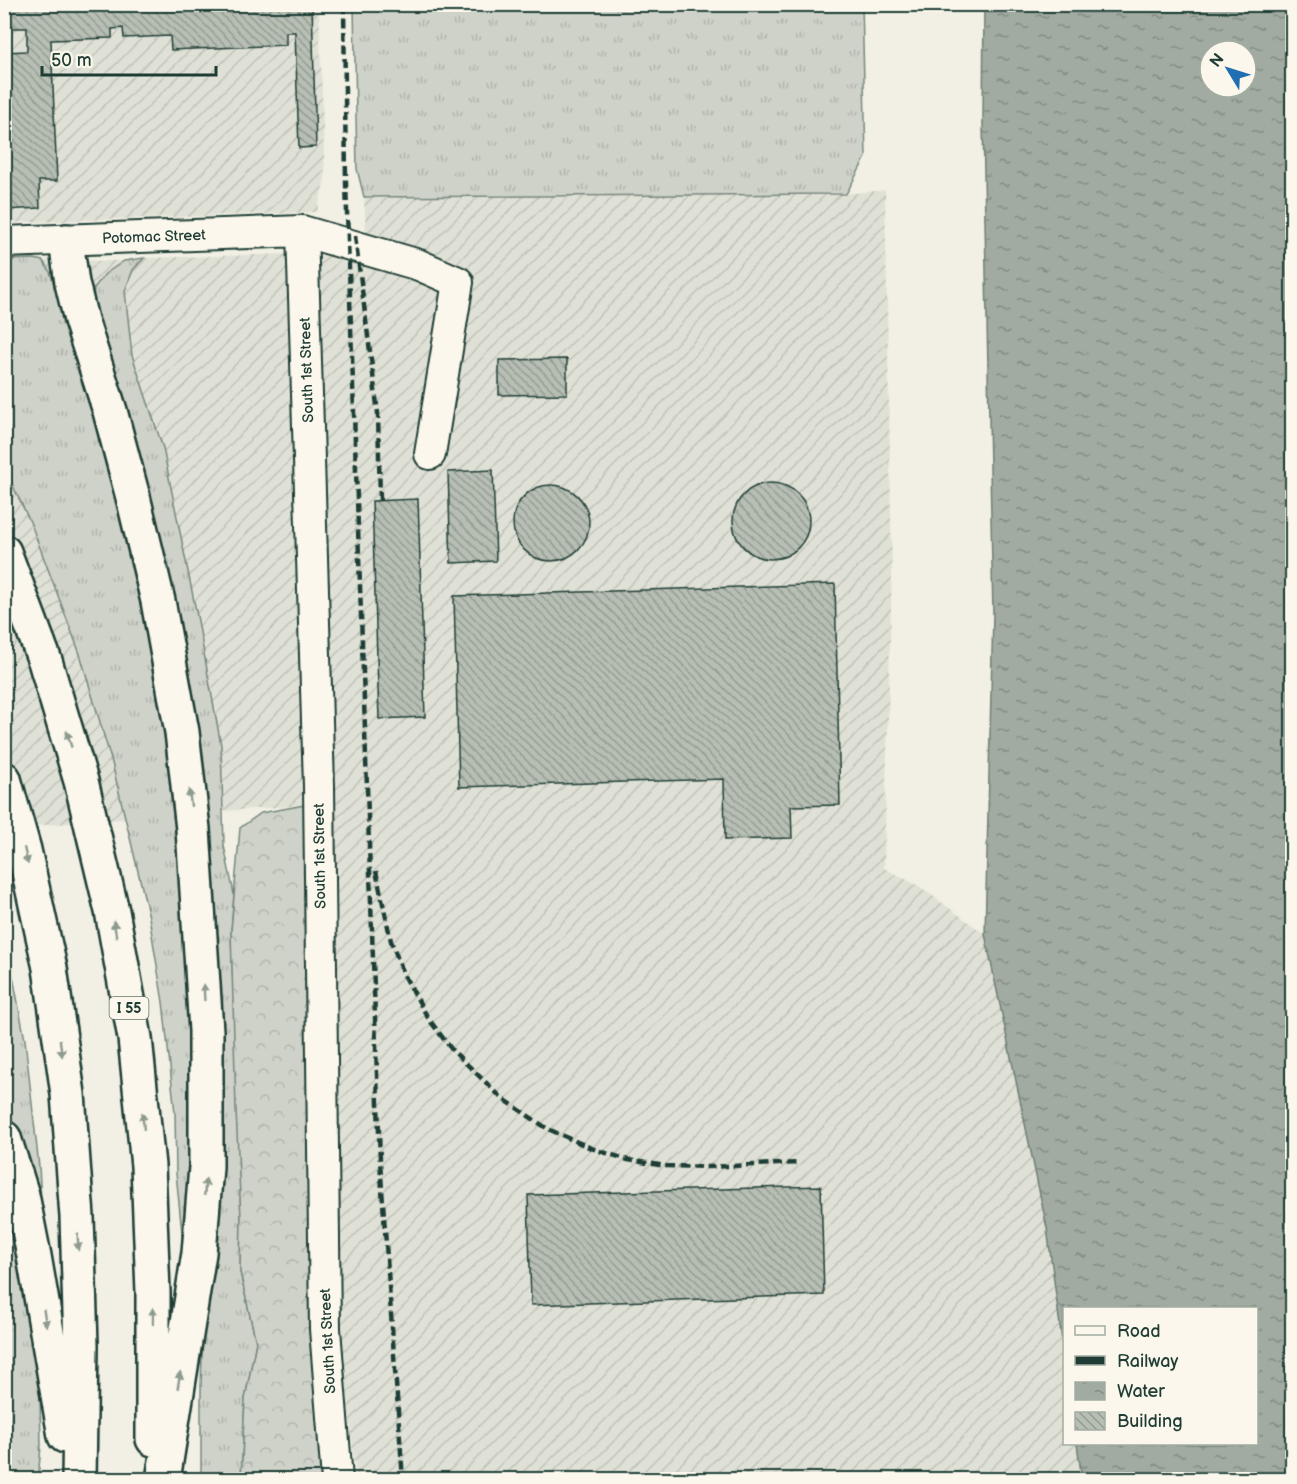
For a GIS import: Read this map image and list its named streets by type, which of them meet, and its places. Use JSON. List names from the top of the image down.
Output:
{
  "streets": {
    "highway": ["I 55"],
    "street": ["Potomac Street", "South 1st Street"]
  },
  "crossings": [
    ["Potomac Street", "South 1st Street"]
  ],
  "legend": [
    "Road",
    "Railway",
    "Water",
    "Building"
  ],
  "scale_bar": "50 m",
  "north": "top left"
}
